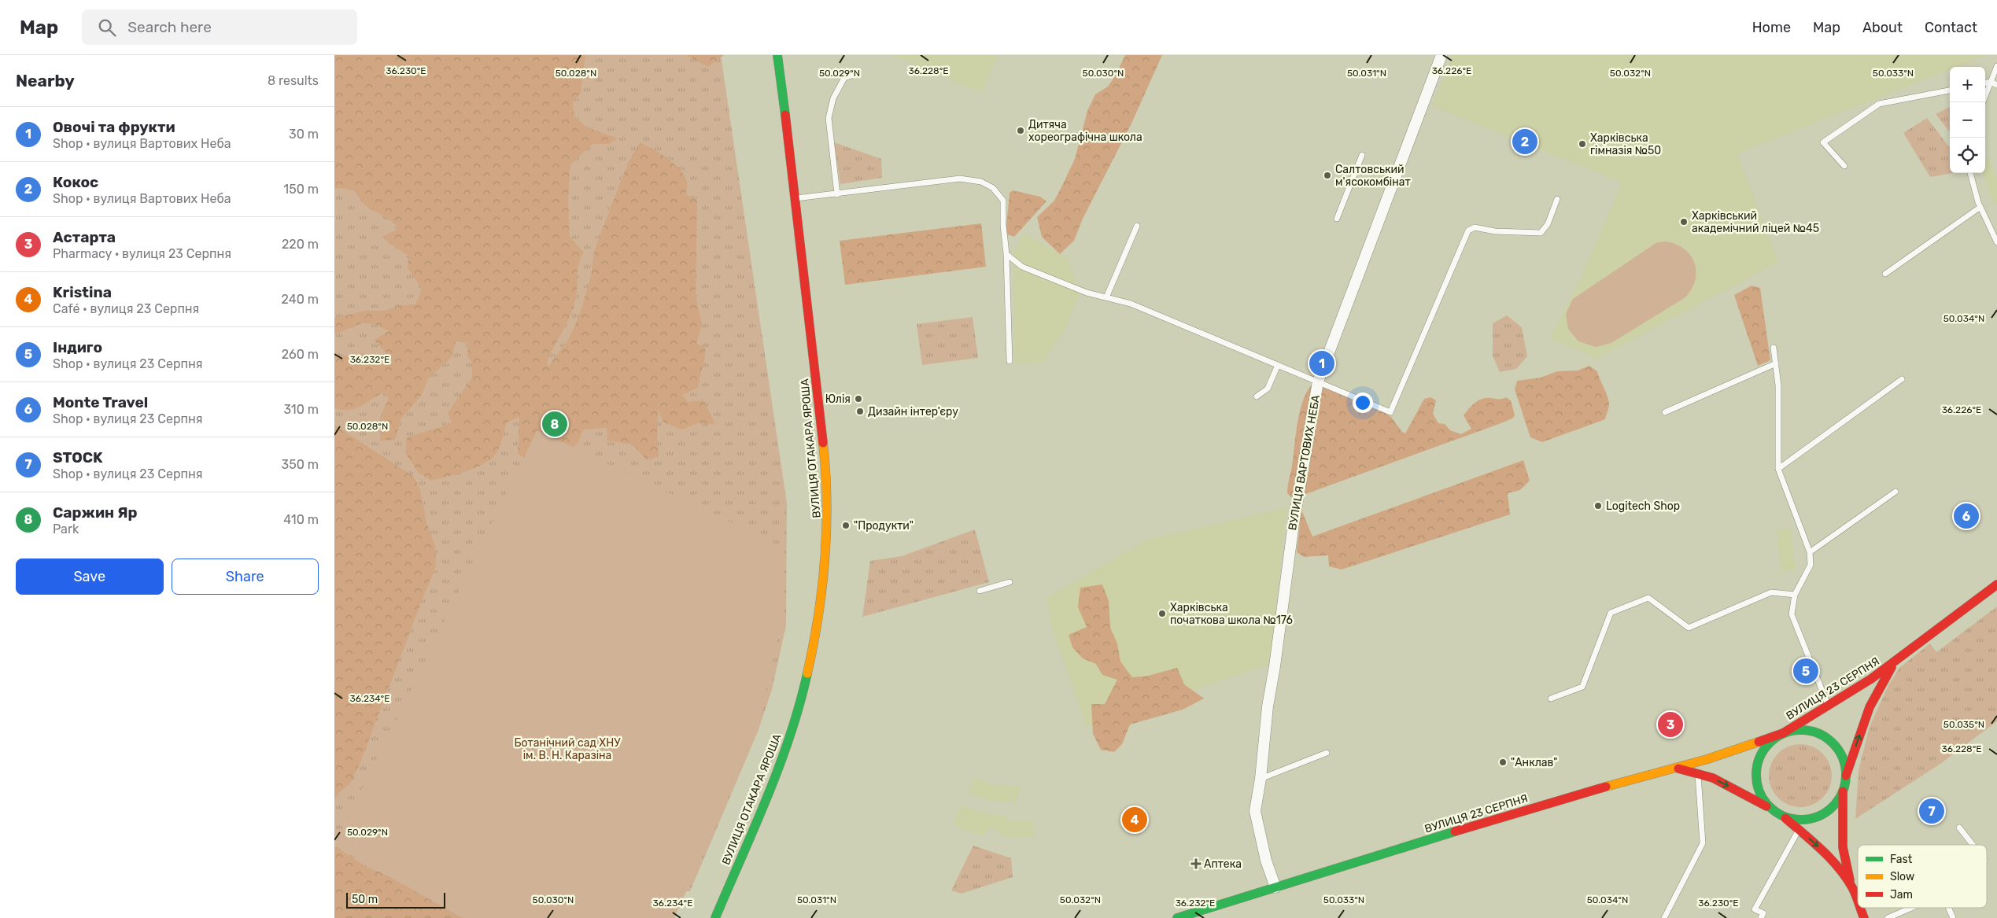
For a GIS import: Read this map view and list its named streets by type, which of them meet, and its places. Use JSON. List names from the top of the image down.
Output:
{
  "streets": {
    "street": ["ВУЛИЦЯ ОТАКАРА ЯРОША", "ВУЛИЦЯ ВАРТОВИХ НЕБА", "ВУЛИЦЯ 23 СЕРПНЯ"]
  },
  "crossings": [
    ["ВУЛИЦЯ ВАРТОВИХ НЕБА", "ВУЛИЦЯ 23 СЕРПНЯ"]
  ],
  "parks": ["Ботанічний сад ХНУ ім. В. Н. Каразіна"],
  "places": {
    "other": [
      "Дитяча хореографічна школа",
      "Харківська гімназія №50",
      "Салтовський м'ясокомбінат",
      "Харківський академічний ліцей №45",
      "Юлія",
      "Дизайн інтер'єру",
      "Logitech Shop",
      "\"Продукти\"",
      "Харківська початкова школа №176",
      "\"Анклав\""
    ],
    "health": ["Аптека"]
  },
  "legend": ["Fast", "Slow", "Jam"],
  "scale_bar": "50 m",
  "page": {
    "header": "Map",
    "search": "Search here",
    "nav": [
      "Home",
      "Map",
      "About",
      "Contact"
    ],
    "heading": ["Nearby", "8 results"],
    "map_buttons": ["+", "−"],
    "list": [
      {
        "mark": "1",
        "name": "Овочі та фрукти",
        "note": "Shop · вулиця Вартових Неба",
        "value": "30 m"
      },
      {
        "mark": "2",
        "name": "Кокос",
        "note": "Shop · вулиця Вартових Неба",
        "value": "150 m"
      },
      {
        "mark": "3",
        "name": "Астарта",
        "note": "Pharmacy · вулиця 23 Серпня",
        "value": "220 m"
      },
      {
        "mark": "4",
        "name": "Kristina",
        "note": "Café · вулиця 23 Серпня",
        "value": "240 m"
      },
      {
        "mark": "5",
        "name": "Індиго",
        "note": "Shop · вулиця 23 Серпня",
        "value": "260 m"
      },
      {
        "mark": "6",
        "name": "Monte Travel",
        "note": "Shop · вулиця 23 Серпня",
        "value": "310 m"
      },
      {
        "mark": "7",
        "name": "STOCK",
        "note": "Shop · вулиця 23 Серпня",
        "value": "350 m"
      },
      {
        "mark": "8",
        "name": "Саржин Яр",
        "note": "Park",
        "value": "410 m"
      }
    ],
    "pins": [
      "2",
      "1",
      "8",
      "6",
      "5",
      "3",
      "7",
      "4"
    ],
    "buttons": ["Save", "Share"],
    "scale": "50 m"
  },
  "coordinates": [
    "36.230°E",
    "36.226°E",
    "36.228°E",
    "50.029°N",
    "50.030°N",
    "50.032°N",
    "50.033°N",
    "50.028°N",
    "50.031°N",
    "50.034°N",
    "36.232°E",
    "36.234°E",
    "50.035°N"
  ]
}
